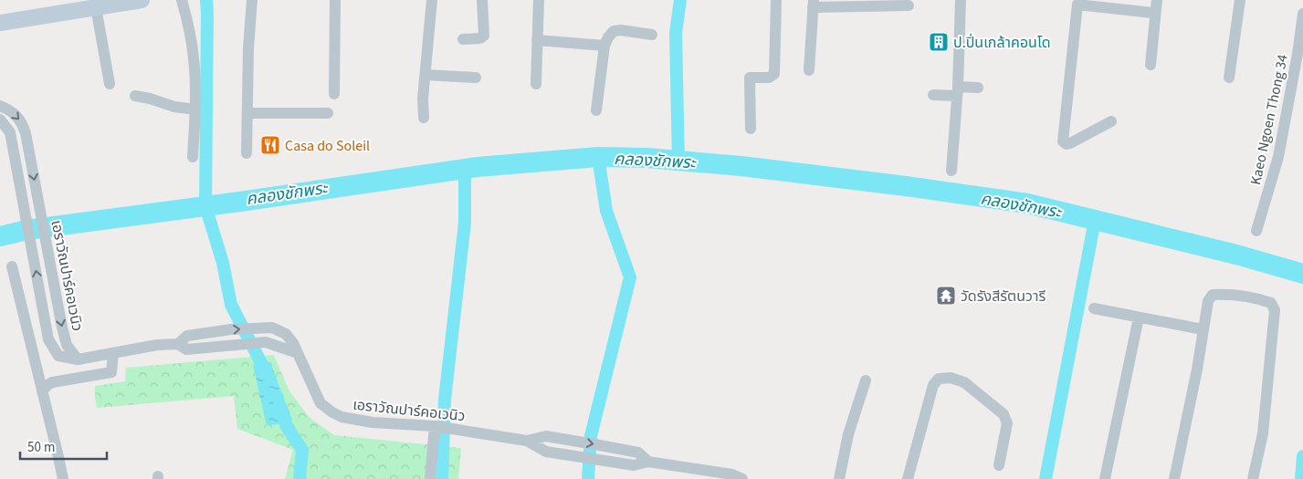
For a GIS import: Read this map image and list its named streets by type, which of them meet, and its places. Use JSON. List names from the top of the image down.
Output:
{
  "streets": {
    "street": ["Kaeo Ngoen Thong 34", "เอราวัณปาร์คอเวนิว"]
  },
  "water": ["คลองชักพระ"],
  "places": {
    "building": ["ป.ปิ่นเกล้าคอนโด"],
    "restaurant": ["Casa do Soleil"],
    "temple": ["วัดรังสีรัตนวารี"]
  },
  "scale_bar": "50 m"
}
